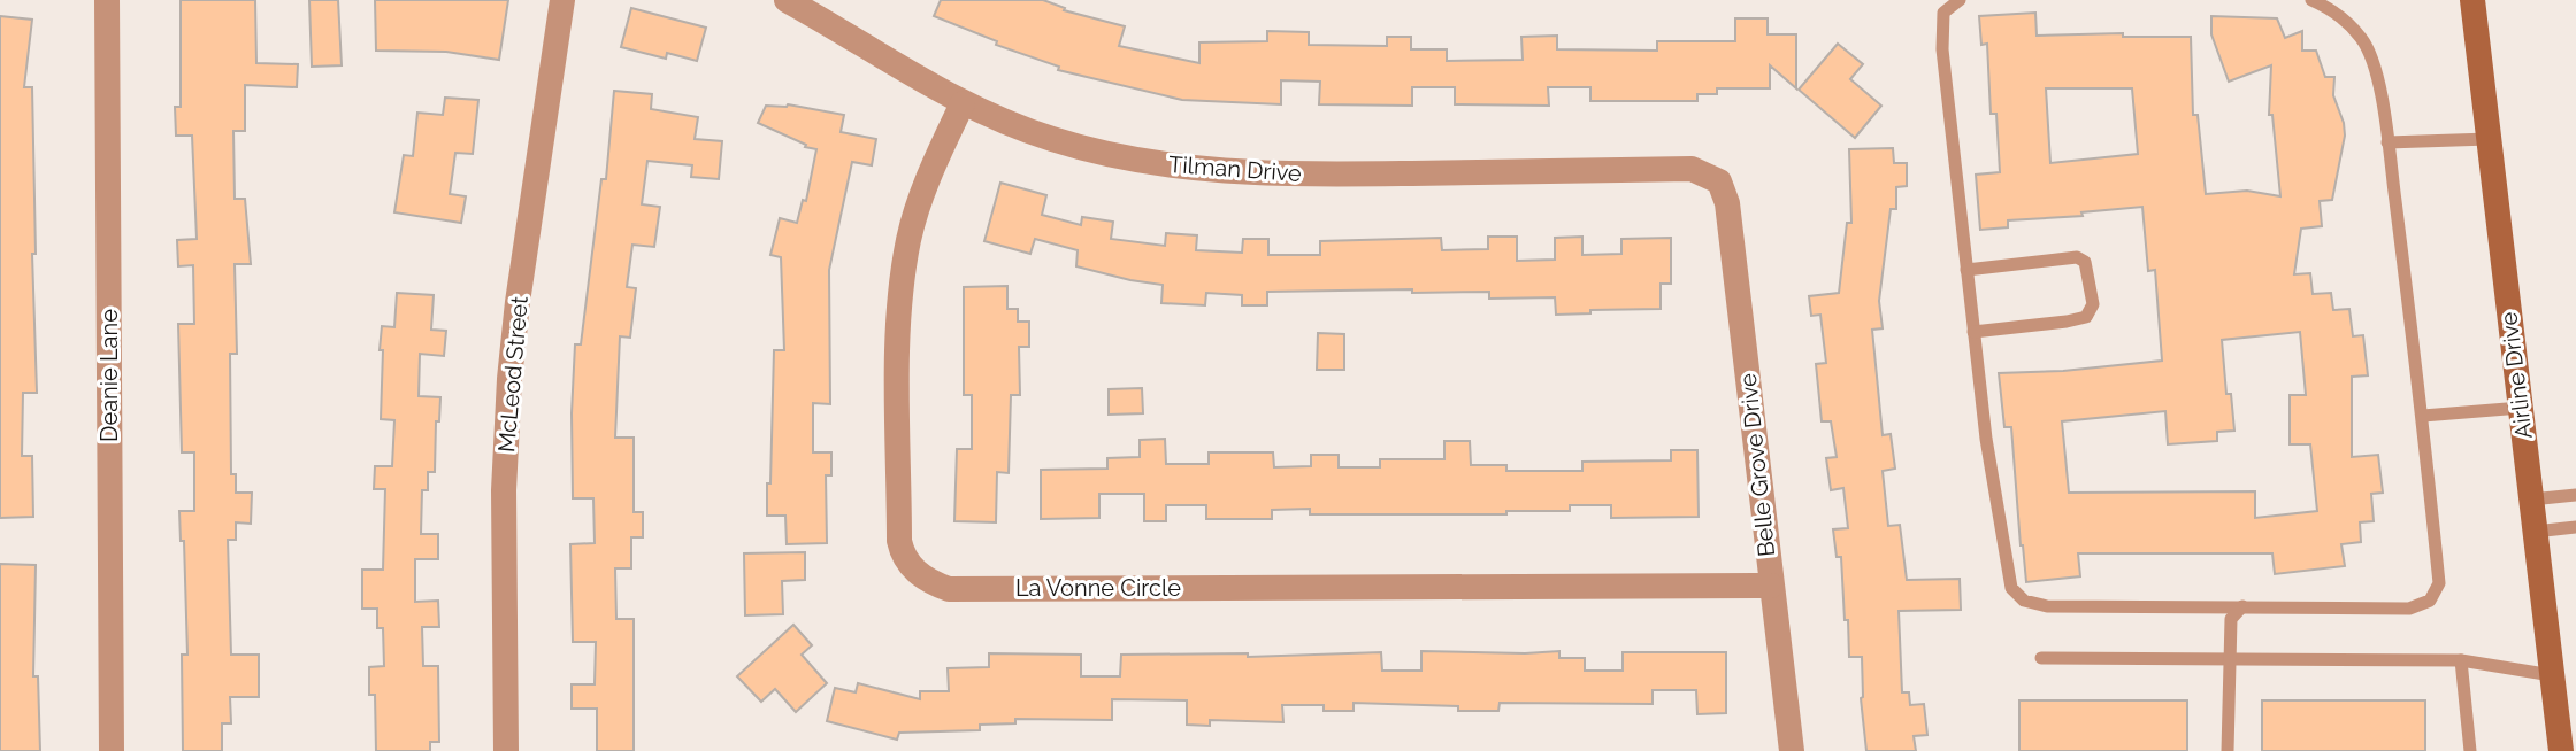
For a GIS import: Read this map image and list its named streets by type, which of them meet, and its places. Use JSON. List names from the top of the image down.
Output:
{
  "streets": {
    "main road": ["Airline Drive"],
    "street": [
      "Tilman Drive",
      "McLeod Street",
      "Deanie Lane",
      "Belle Grove Drive",
      "La Vonne Circle"
    ]
  },
  "crossings": [
    ["Tilman Drive", "Belle Grove Drive"],
    ["Tilman Drive", "La Vonne Circle"],
    ["Belle Grove Drive", "La Vonne Circle"]
  ]
}
